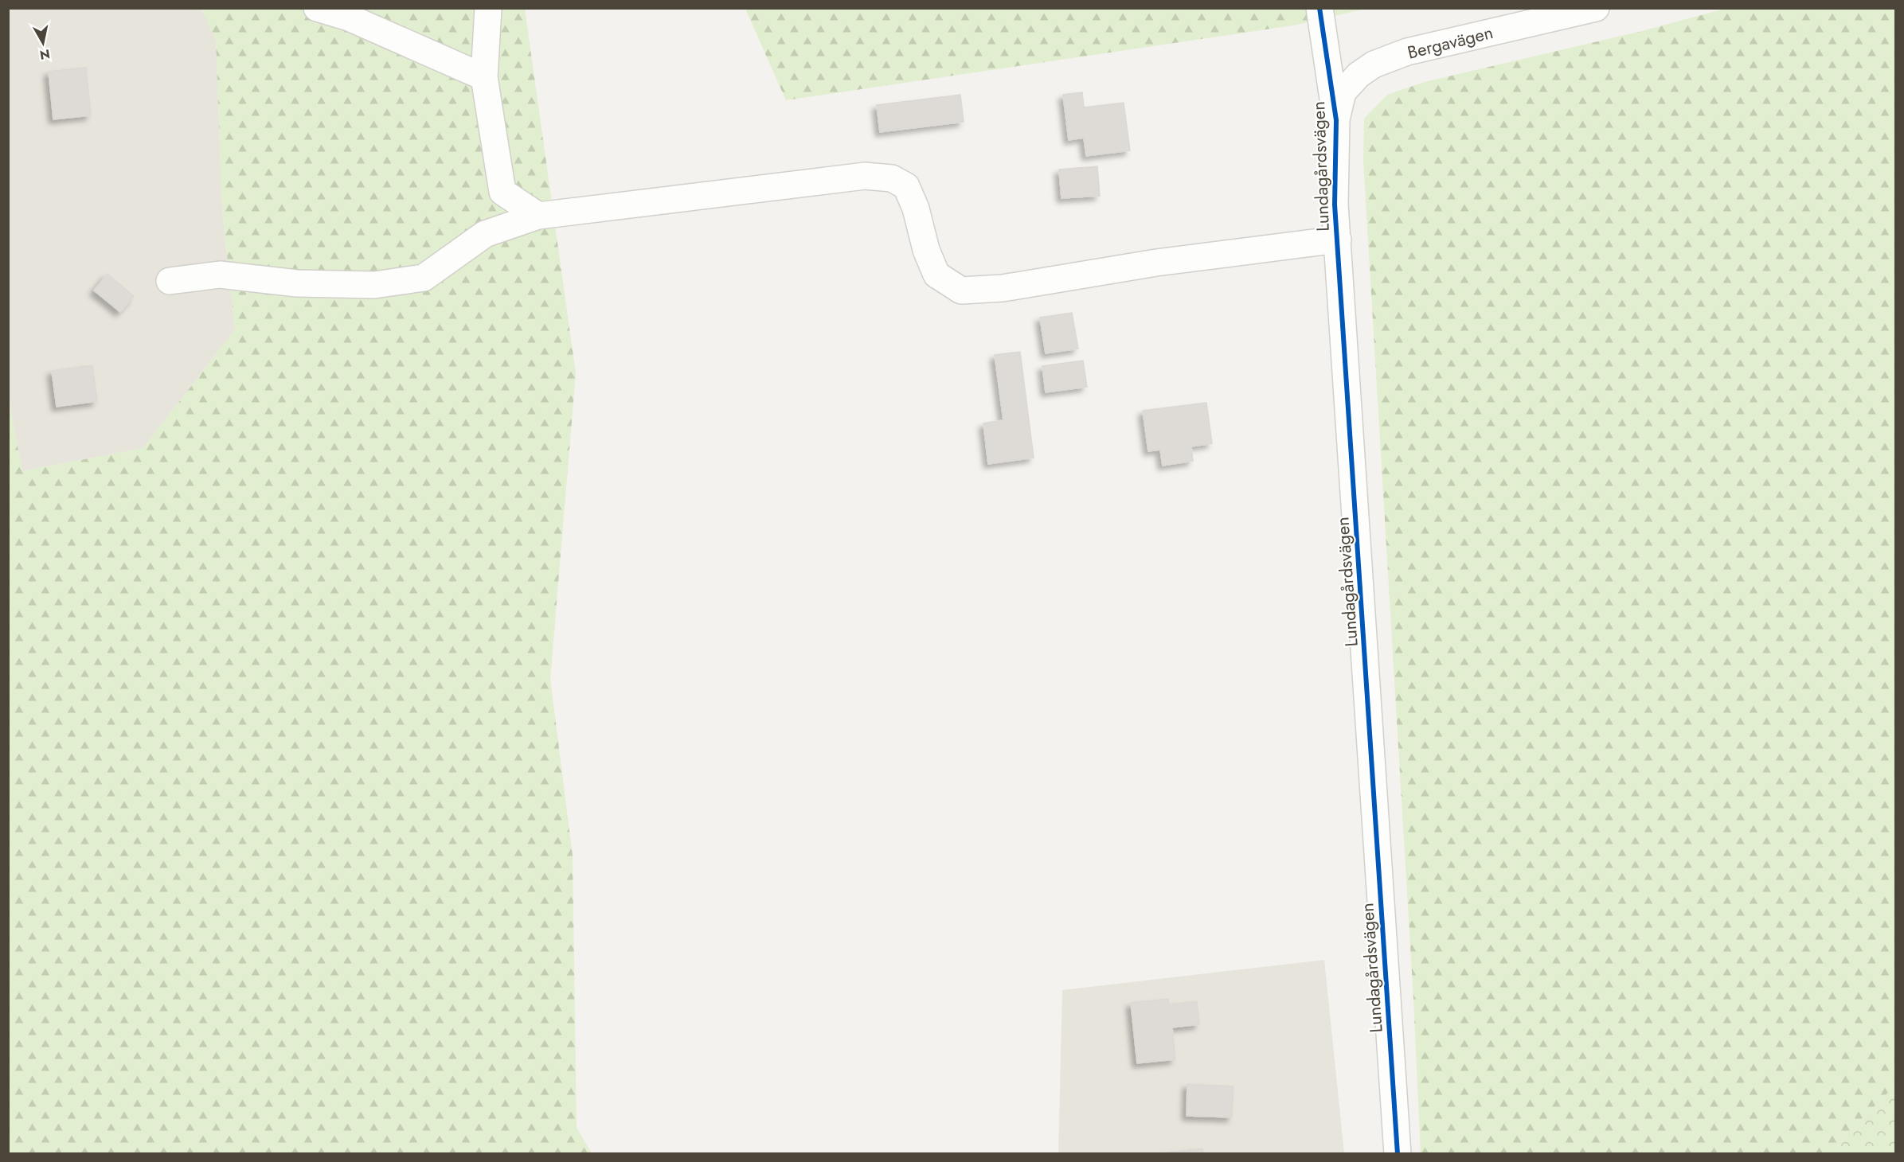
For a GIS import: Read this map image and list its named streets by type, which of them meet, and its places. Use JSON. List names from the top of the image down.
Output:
{
  "streets": {
    "street": ["Bergavägen", "Lundagårdsvägen"]
  },
  "crossings": [
    ["Bergavägen", "Lundagårdsvägen"]
  ],
  "north": "bottom"
}
